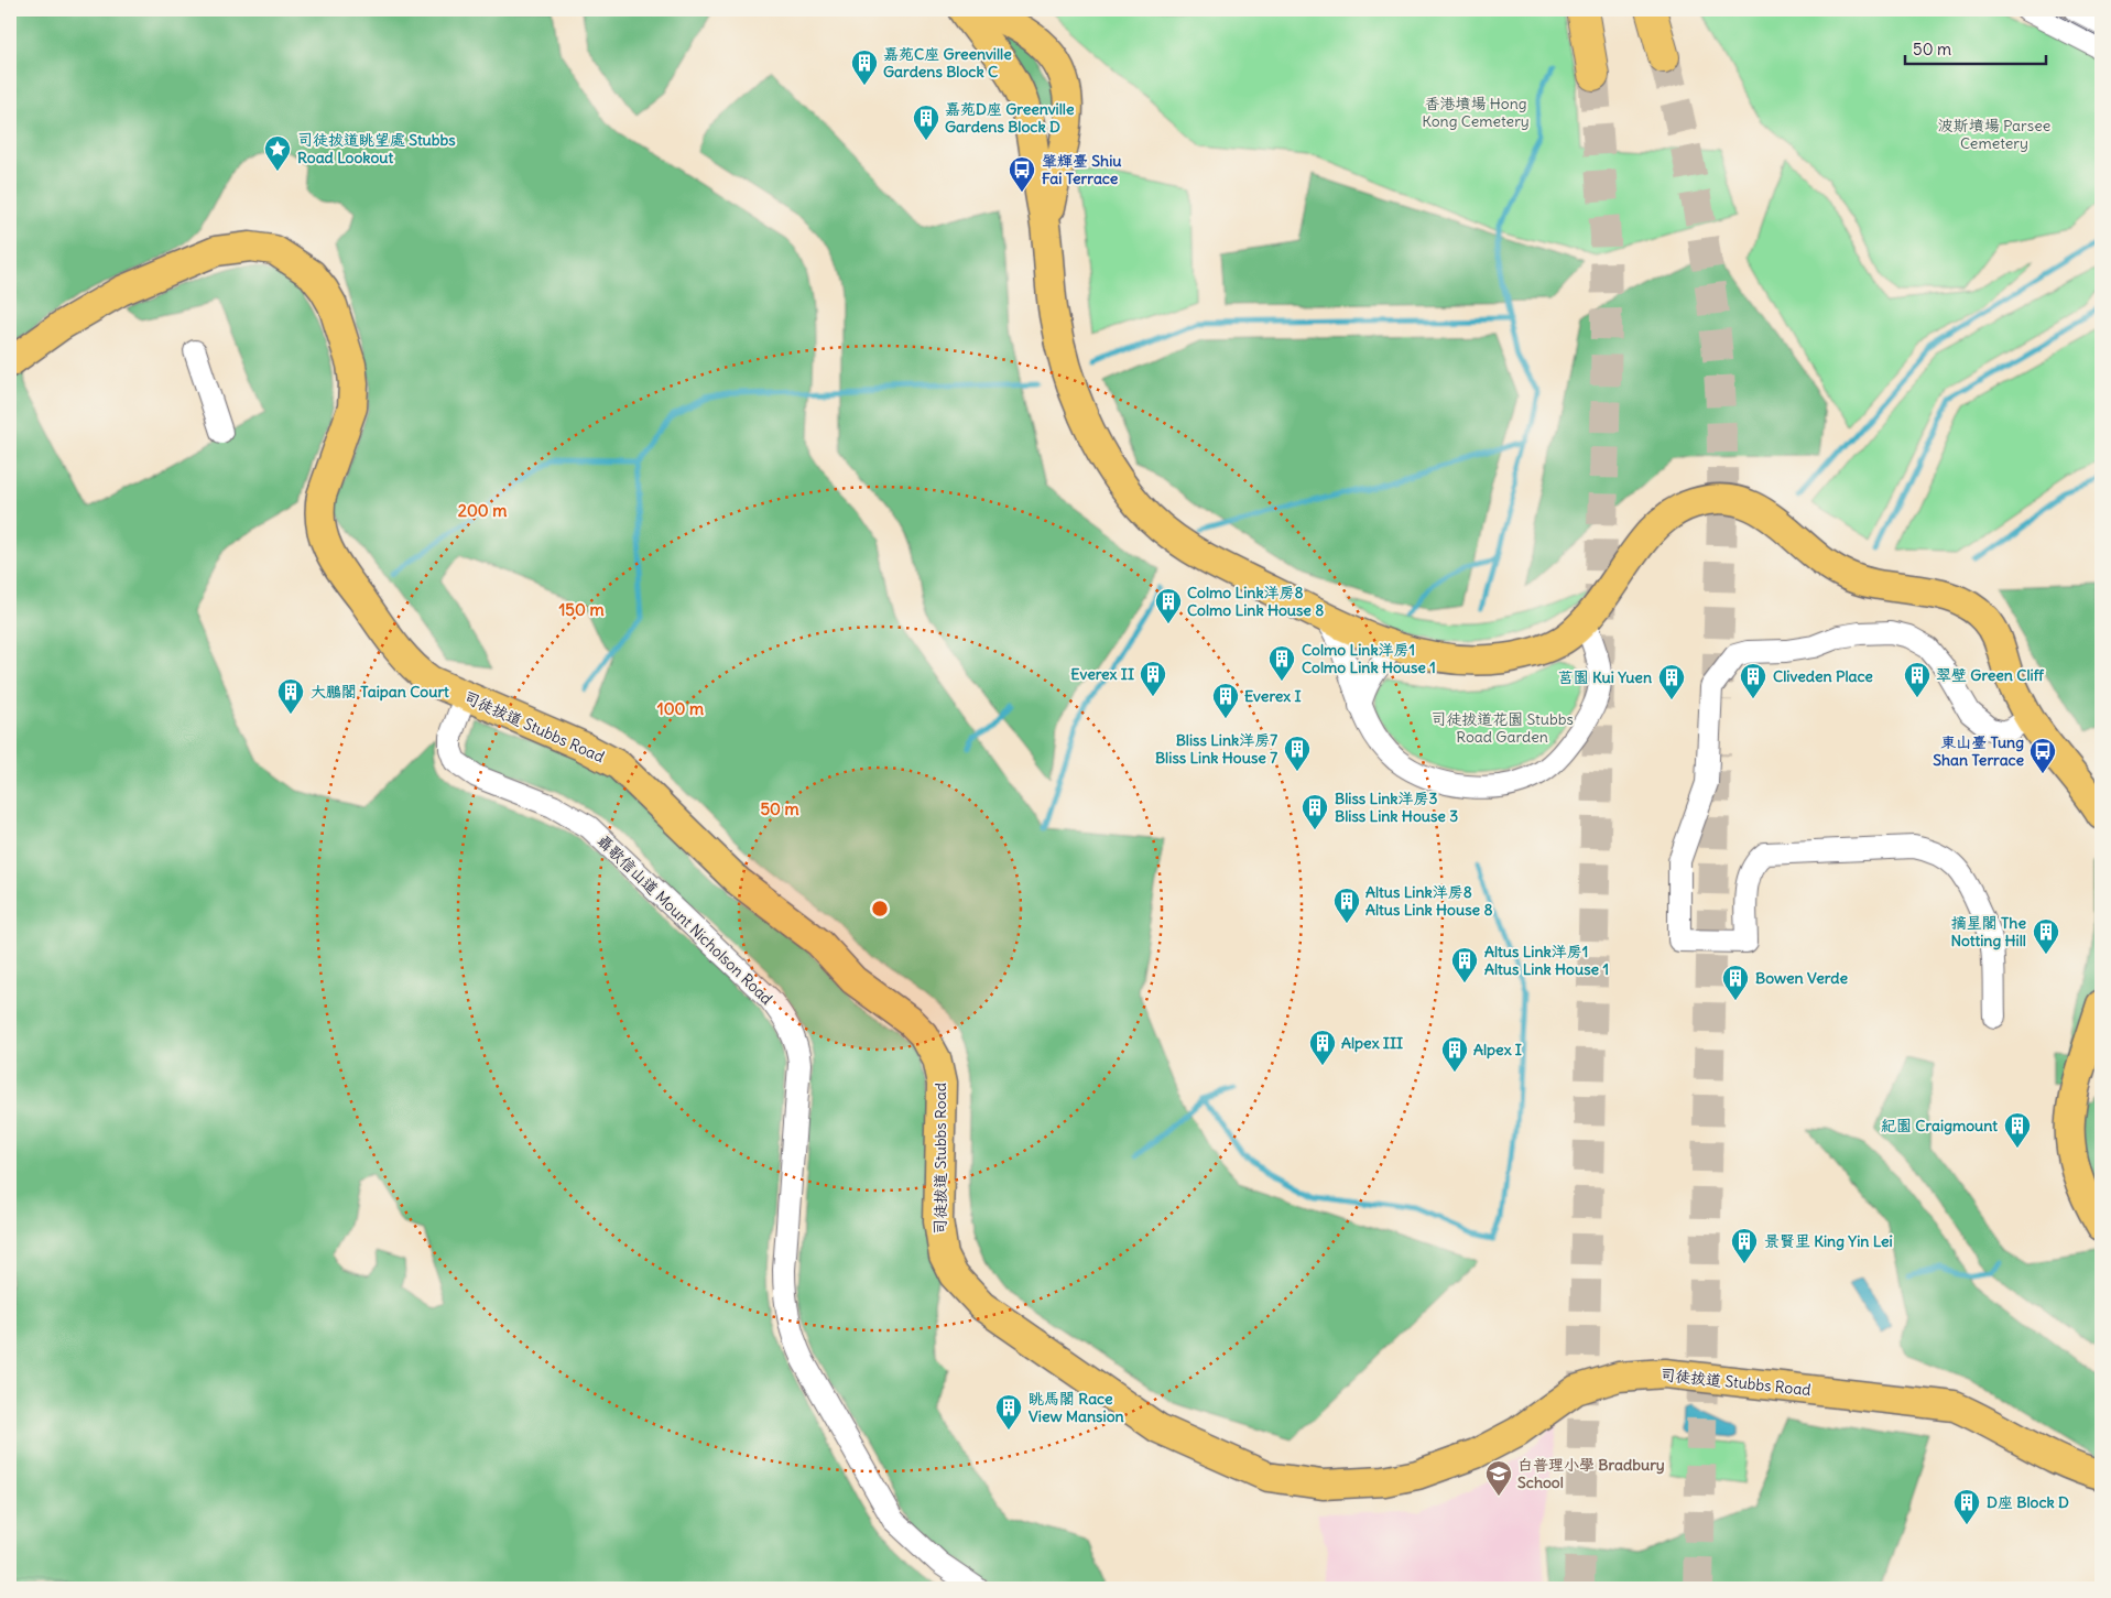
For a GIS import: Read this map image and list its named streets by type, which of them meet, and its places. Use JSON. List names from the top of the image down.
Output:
{
  "streets": {
    "main road": ["司徒拔道 Stubbs Road"],
    "street": ["聶歌信山道 Mount Nicholson Road"]
  },
  "crossings": [
    ["司徒拔道 Stubbs Road", "聶歌信山道 Mount Nicholson Road"]
  ],
  "parks": ["香港墳場 Hong Kong Cemetery", "波斯墳場 Parsee Cemetery", "司徒拔道花園 Stubbs Road Garden"],
  "places": {
    "building": [
      "嘉苑C座 Greenville Gardens Block C",
      "嘉苑D座 Greenville Gardens Block D",
      "Colmo Link洋房8 Colmo Link House 8",
      "Colmo Link洋房1 Colmo Link House 1",
      "Everex II",
      "翠壁 Green Cliff",
      "Cliveden Place",
      "莒園 Kui Yuen",
      "大鵬閣 Taipan Court",
      "Everex I",
      "Bliss Link洋房7 Bliss Link House 7",
      "Bliss Link洋房3 Bliss Link House 3",
      "Altus Link洋房8 Altus Link House 8",
      "摘星閣 The Notting Hill",
      "Altus Link洋房1 Altus Link House 1",
      "Bowen Verde",
      "Alpex III",
      "Alpex I",
      "紀園 Craigmount",
      "景賢里 King Yin Lei",
      "眺馬閣 Race View Mansion",
      "D座 Block D"
    ],
    "place": ["司徒拔道眺望處 Stubbs Road Lookout"],
    "bus stop": ["肇輝臺 Shiu Fai Terrace", "東山臺 Tung Shan Terrace"],
    "school or university": ["白普理小學 Bradbury School"]
  },
  "scale_bar": "50 m",
  "rings": [
    "200 m",
    "150 m",
    "100 m",
    "50 m"
  ]
}
